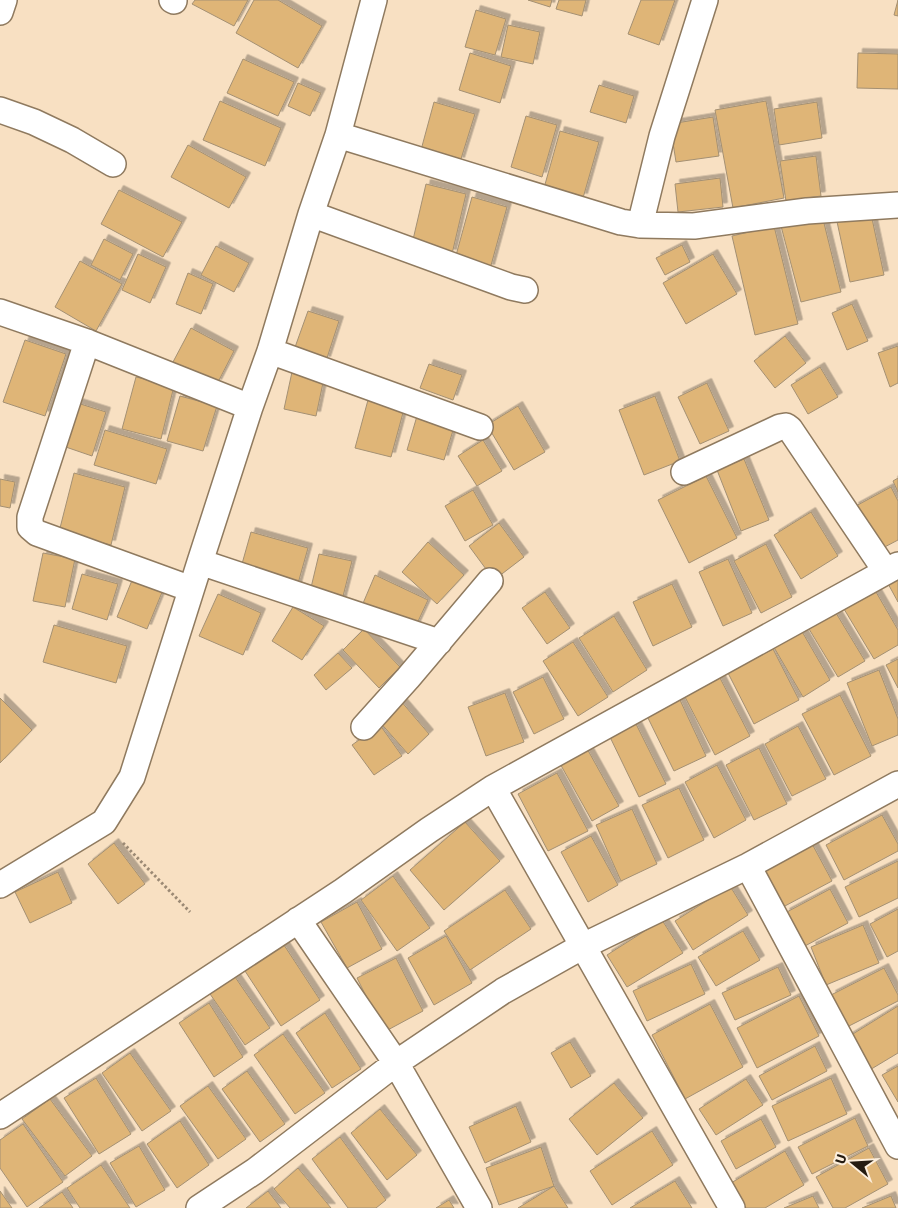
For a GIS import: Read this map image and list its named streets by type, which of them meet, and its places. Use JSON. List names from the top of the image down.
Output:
{
  "north": "left"
}
